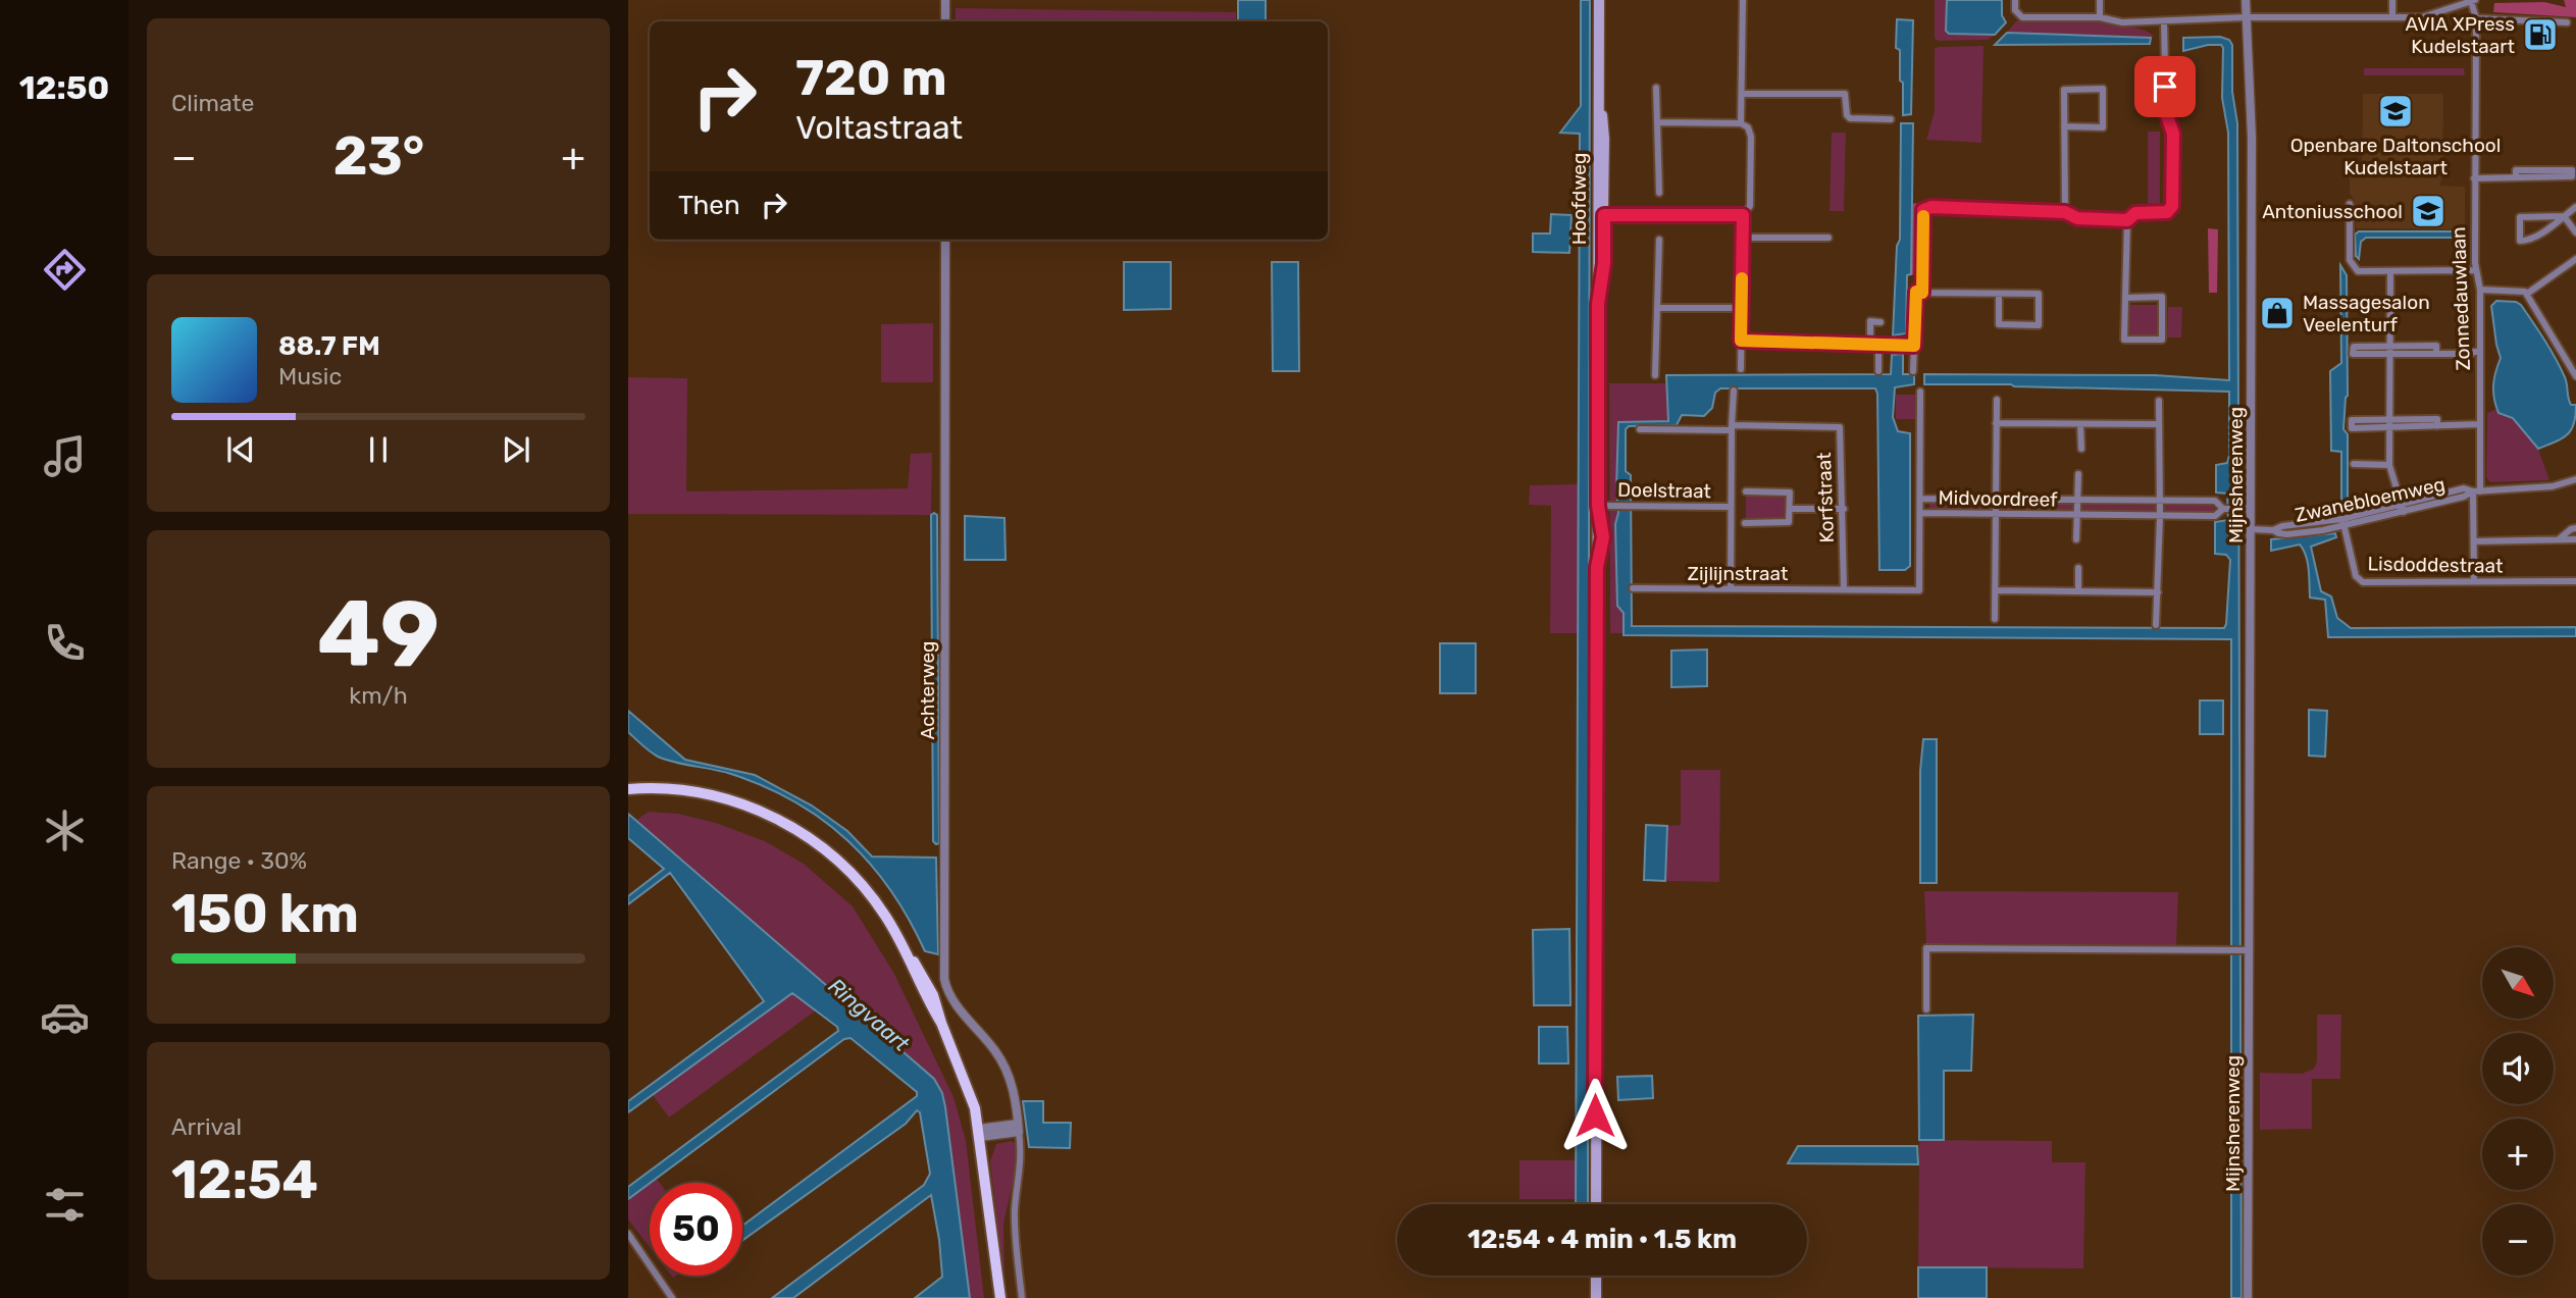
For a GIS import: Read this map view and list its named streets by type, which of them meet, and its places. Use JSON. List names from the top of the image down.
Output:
{
  "streets": {
    "main road": ["Hoofdweg"],
    "street": [
      "Zonnedauwlaan",
      "Mijnsherenweg",
      "Doelstraat",
      "Korfstraat",
      "Midvoordreef",
      "Zwanebloemweg",
      "Lisdoddestraat",
      "Zijlijnstraat",
      "Achterweg"
    ]
  },
  "crossings": [
    ["Hoofdweg", "Doelstraat"],
    ["Zonnedauwlaan", "Zwanebloemweg"],
    ["Zonnedauwlaan", "Lisdoddestraat"],
    ["Mijnsherenweg", "Midvoordreef"],
    ["Mijnsherenweg", "Zwanebloemweg"],
    ["Korfstraat", "Zijlijnstraat"],
    ["Midvoordreef", "Zijlijnstraat"],
    ["Zwanebloemweg", "Lisdoddestraat"]
  ],
  "water": ["Ringvaart"],
  "places": {
    "fuel station": ["AVIA XPress Kudelstaart"],
    "school or university": ["Openbare Daltonschool Kudelstaart", "Antoniusschool"],
    "shop": ["Massagesalon Veelenturf"]
  },
  "north": "bottom right",
  "page": {
    "tabs": "12:50",
    "tile": [
      "Climate",
      ["49", "km/h"],
      ["Range · 30%", "150 km"],
      ["Arrival", "12:54"]
    ],
    "turn": ["720 m", "Voltastraat"],
    "heat": ["−", "23°", "+"],
    "then": "Then",
    "song": ["88.7 FM", "Music"],
    "map_buttons": ["+", "−"],
    "limit": "50",
    "trip": "12:54 · 4 min · 1.5 km"
  }
}
